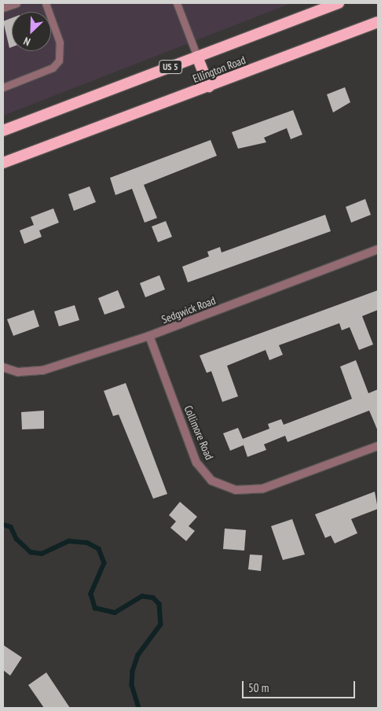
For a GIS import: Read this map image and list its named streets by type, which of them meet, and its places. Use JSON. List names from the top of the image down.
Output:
{
  "streets": {
    "highway": ["US 5", "Ellington Road"],
    "street": ["Sedgwick Road", "Collimore Road"]
  },
  "crossings": [
    ["Sedgwick Road", "Collimore Road"]
  ],
  "scale_bar": "50 m",
  "north": "bottom left"
}
